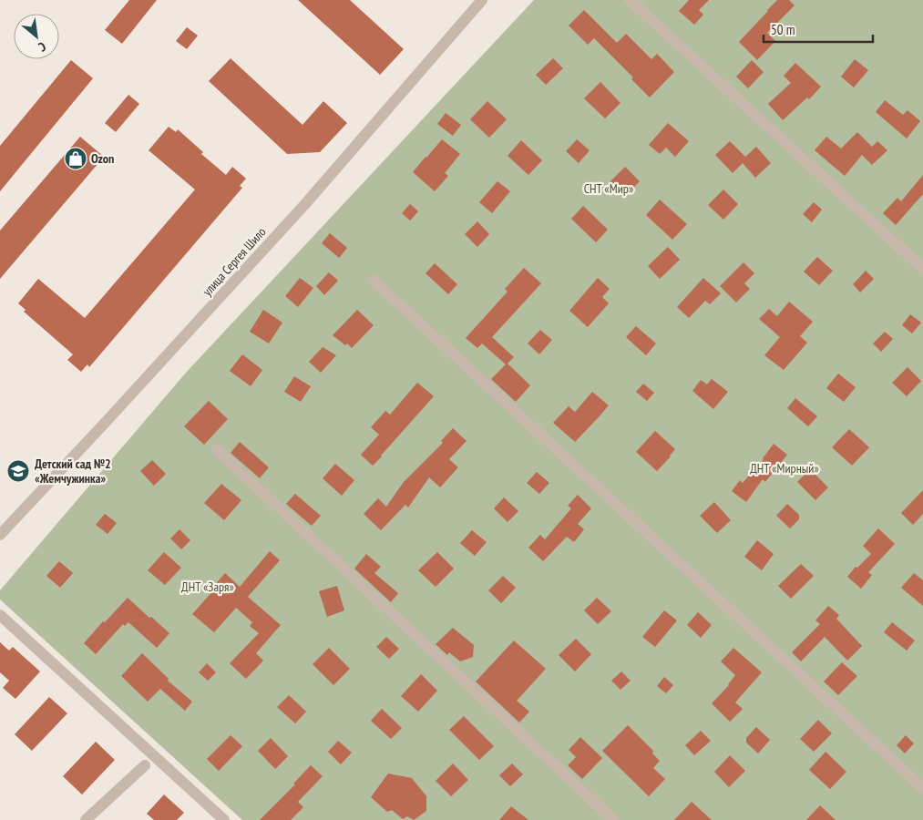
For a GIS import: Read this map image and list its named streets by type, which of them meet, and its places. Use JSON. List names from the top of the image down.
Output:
{
  "streets": {
    "street": ["улица Сергея Шило"]
  },
  "parks": ["СНТ «Мир»", "ДНТ «Мирный»", "ДНТ «Заря»"],
  "places": {
    "shop": ["Ozon"],
    "school or university": ["Детский сад №2 «Жемчужинка»"]
  },
  "scale_bar": "50 m",
  "north": "bottom right"
}
